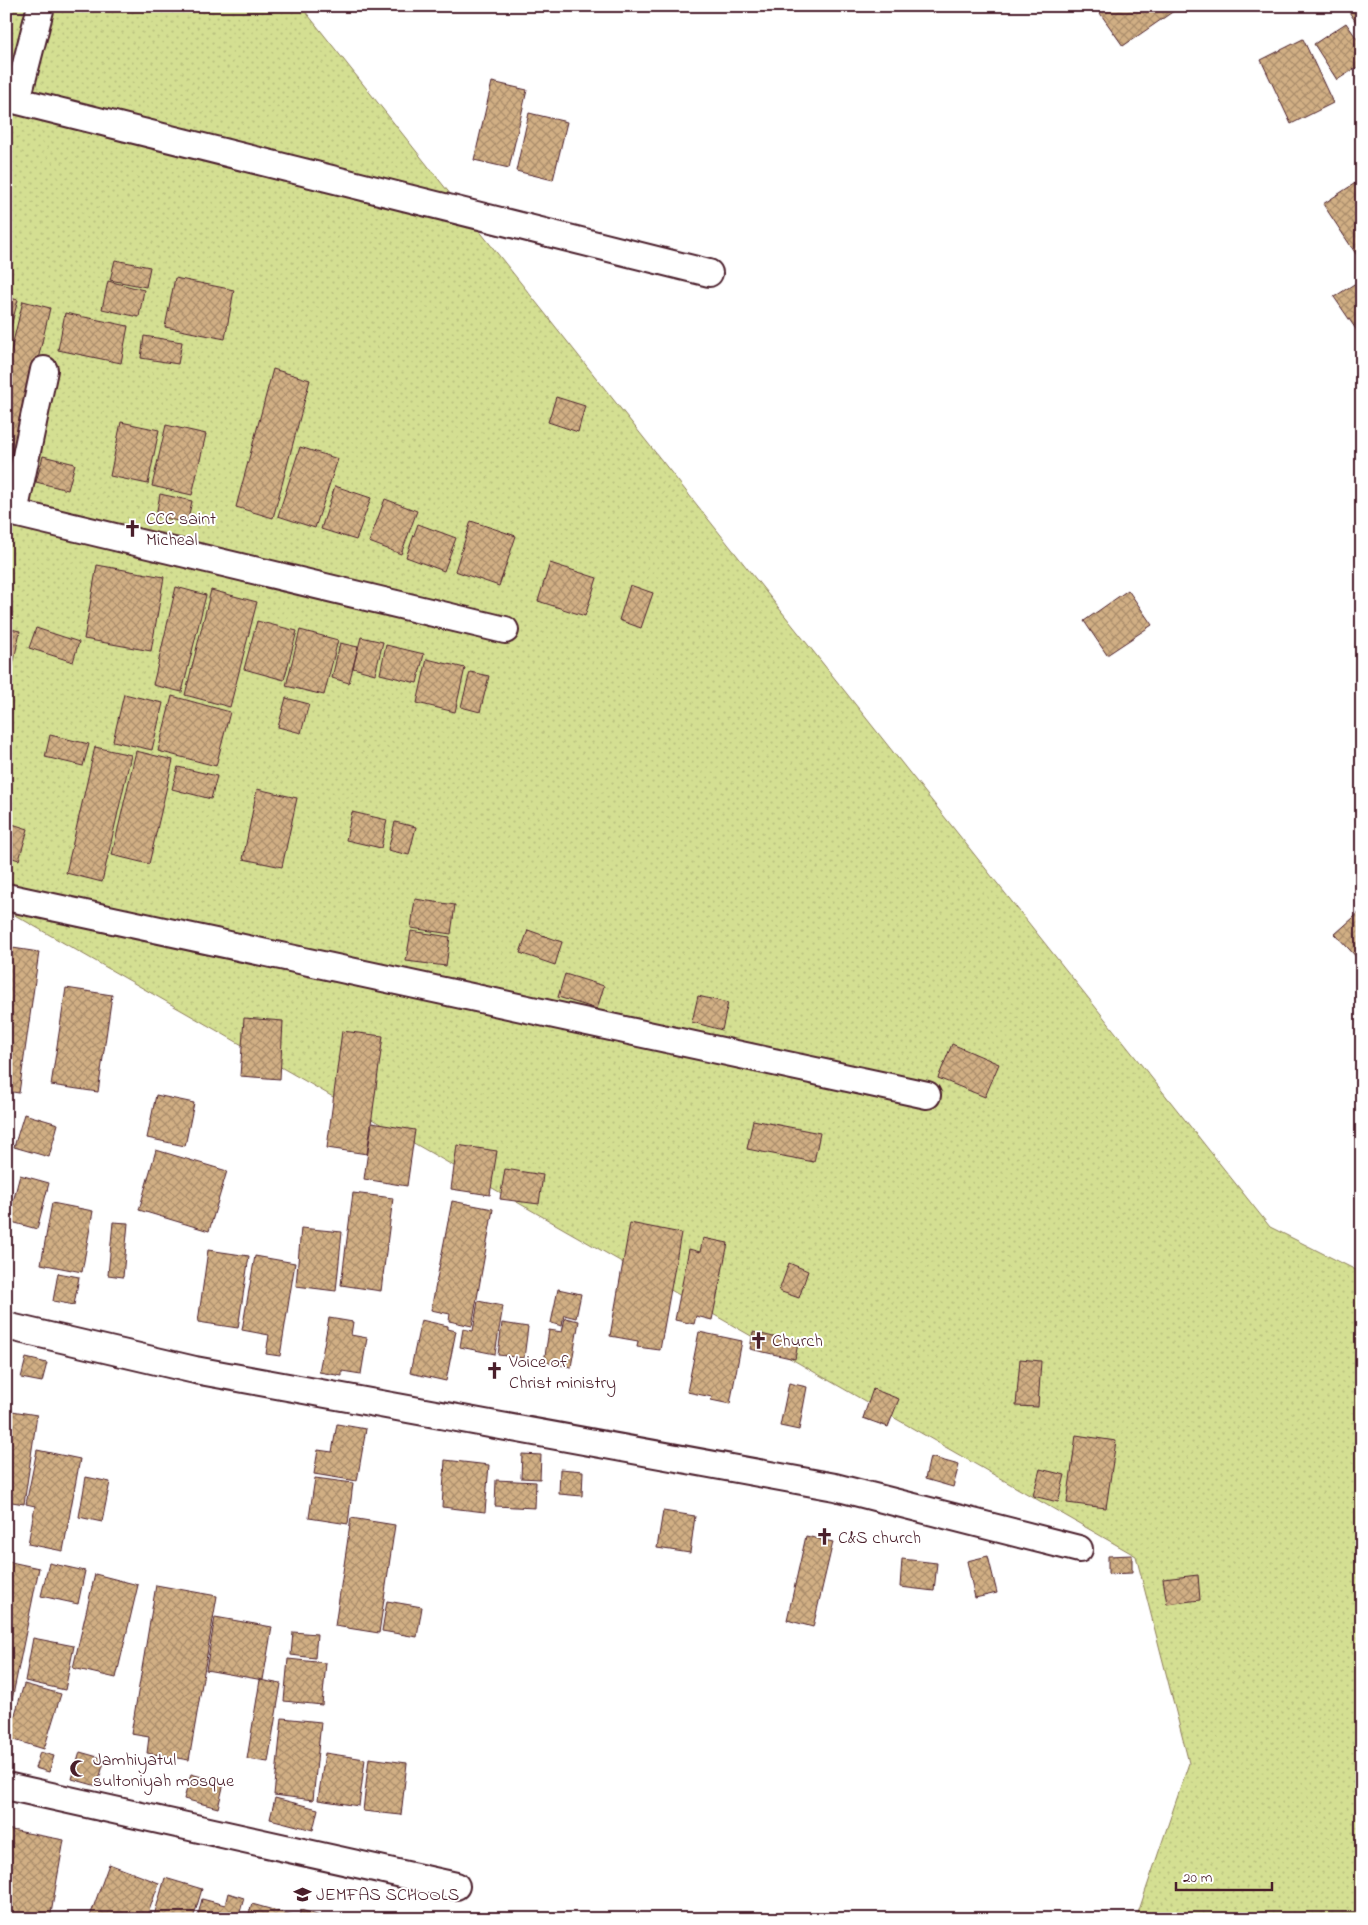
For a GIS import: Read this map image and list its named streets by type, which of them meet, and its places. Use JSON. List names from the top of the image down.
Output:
{
  "places": {
    "church": [
      "CCC saint Micheal",
      "Church",
      "Voice of Christ ministry",
      "C&S church"
    ],
    "mosque": ["Jamhiyatul sultoniyah mosque"],
    "school or university": ["JEMFAS SCHOOLS"]
  },
  "scale_bar": "20 m"
}
